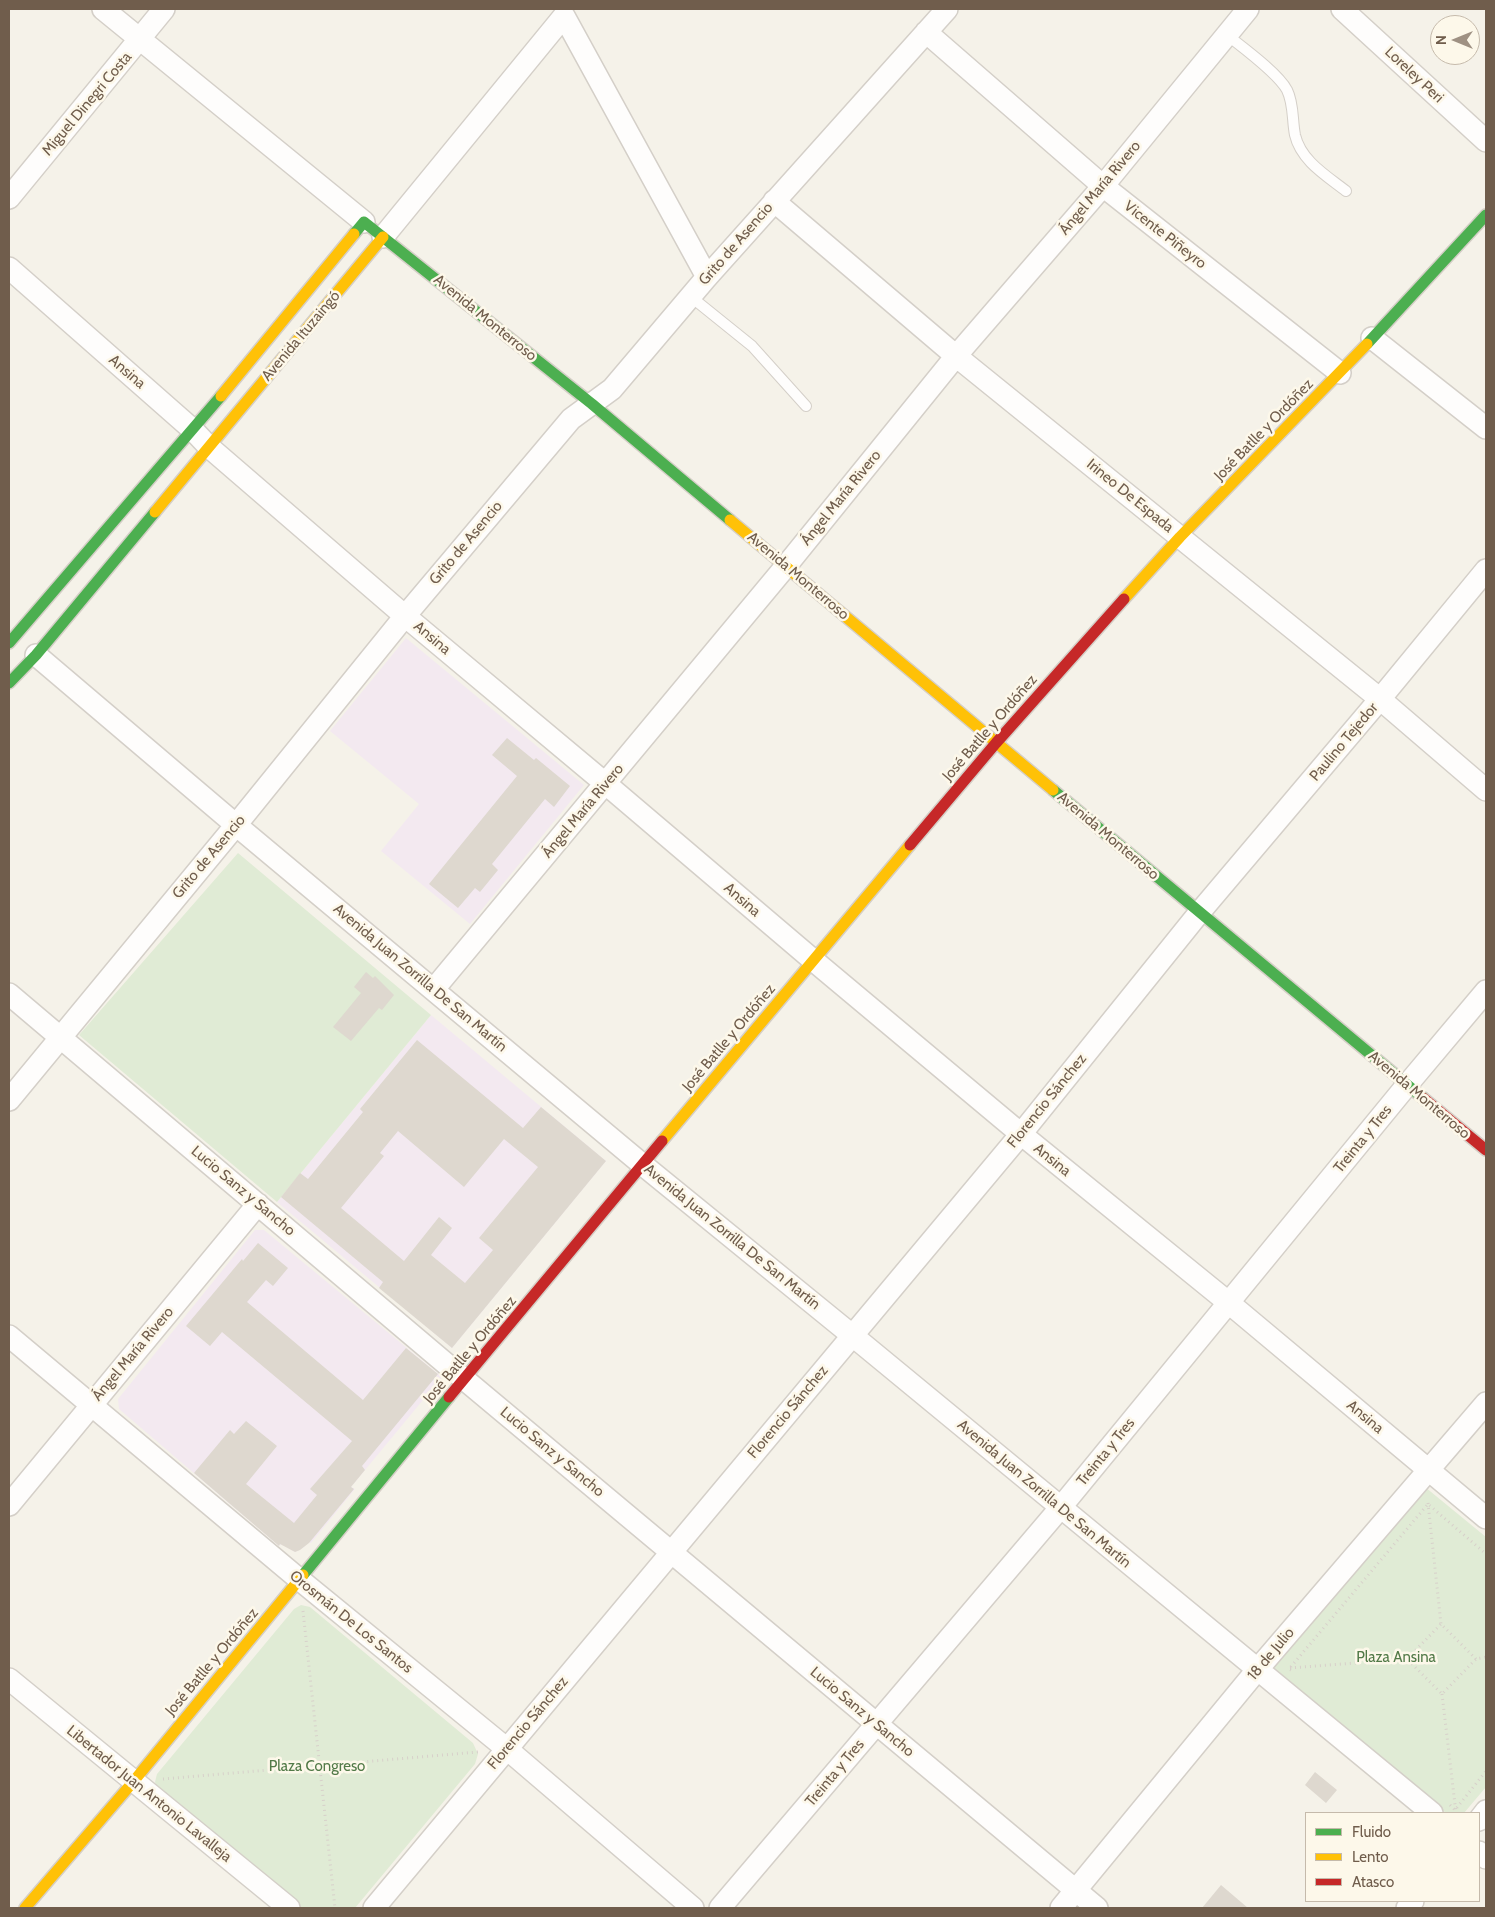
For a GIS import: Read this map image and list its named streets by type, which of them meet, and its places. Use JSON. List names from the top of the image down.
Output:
{
  "streets": {
    "street": [
      "Loreley Peri",
      "Miguel Dinegri Costa",
      "Ángel María Rivero",
      "Vicente Piñeyro",
      "Grito de Asencio",
      "Avenida Monterroso",
      "Avenida Ituzaingó",
      "Ansina",
      "José Batlle y Ordóñez",
      "Irineo De Espada",
      "Paulino Tejedor",
      "Avenida Juan Zorrilla De San Martín",
      "Florencio Sánchez",
      "Treinta y Tres",
      "Lucio Sanz y Sancho",
      "Orosmán De Los Santos",
      "18 de Julio",
      "Libertador Juan Antonio Lavalleja"
    ]
  },
  "crossings": [
    ["Miguel Dinegri Costa", "Avenida Monterroso"],
    ["Ángel María Rivero", "Vicente Piñeyro"],
    ["Ángel María Rivero", "Avenida Monterroso"],
    ["Ángel María Rivero", "Ansina"],
    ["Ángel María Rivero", "Irineo De Espada"],
    ["Ángel María Rivero", "Avenida Juan Zorrilla De San Martín"],
    ["Ángel María Rivero", "Lucio Sanz y Sancho"],
    ["Ángel María Rivero", "Orosmán De Los Santos"],
    ["Vicente Piñeyro", "Grito de Asencio"],
    ["Vicente Piñeyro", "José Batlle y Ordóñez"],
    ["Grito de Asencio", "Avenida Monterroso"],
    ["Grito de Asencio", "Avenida Ituzaingó"],
    ["Grito de Asencio", "Ansina"],
    ["Grito de Asencio", "Irineo De Espada"],
    ["Grito de Asencio", "Avenida Juan Zorrilla De San Martín"],
    ["Grito de Asencio", "Lucio Sanz y Sancho"],
    ["Avenida Monterroso", "Avenida Ituzaingó"],
    ["Avenida Monterroso", "José Batlle y Ordóñez"],
    ["Avenida Monterroso", "Paulino Tejedor"],
    ["Avenida Monterroso", "Florencio Sánchez"],
    ["Avenida Monterroso", "Treinta y Tres"],
    ["Avenida Ituzaingó", "Ansina"],
    ["Avenida Ituzaingó", "Avenida Juan Zorrilla De San Martín"],
    ["Ansina", "José Batlle y Ordóñez"],
    ["Ansina", "Florencio Sánchez"],
    ["Ansina", "Treinta y Tres"],
    ["Ansina", "18 de Julio"],
    ["José Batlle y Ordóñez", "Irineo De Espada"],
    ["José Batlle y Ordóñez", "Avenida Juan Zorrilla De San Martín"],
    ["José Batlle y Ordóñez", "Lucio Sanz y Sancho"],
    ["José Batlle y Ordóñez", "Orosmán De Los Santos"],
    ["José Batlle y Ordóñez", "Libertador Juan Antonio Lavalleja"],
    ["Irineo De Espada", "Paulino Tejedor"],
    ["Paulino Tejedor", "Florencio Sánchez"],
    ["Avenida Juan Zorrilla De San Martín", "Florencio Sánchez"],
    ["Avenida Juan Zorrilla De San Martín", "Treinta y Tres"],
    ["Avenida Juan Zorrilla De San Martín", "18 de Julio"],
    ["Florencio Sánchez", "Lucio Sanz y Sancho"],
    ["Florencio Sánchez", "Orosmán De Los Santos"],
    ["Treinta y Tres", "Lucio Sanz y Sancho"],
    ["Lucio Sanz y Sancho", "18 de Julio"]
  ],
  "parks": ["Plaza Ansina", "Plaza Congreso"],
  "legend": ["Fluido", "Lento", "Atasco"],
  "north": "left"
}
